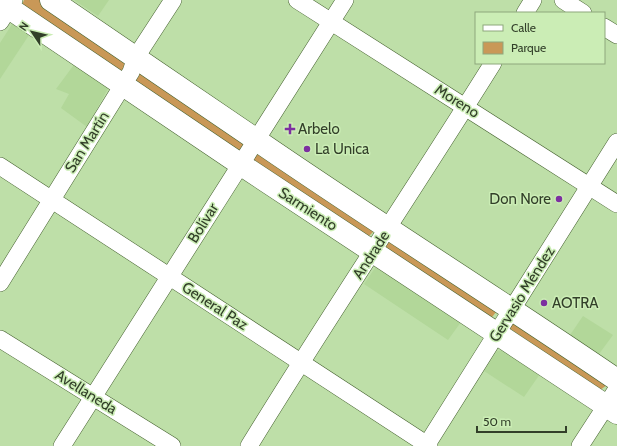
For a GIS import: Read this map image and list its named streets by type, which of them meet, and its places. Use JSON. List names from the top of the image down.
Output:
{
  "streets": {
    "main road": ["Sarmiento"],
    "street": [
      "Moreno",
      "San Martín",
      "Bolívar",
      "Andrade",
      "Gervasio Méndez",
      "General Paz",
      "Avellaneda"
    ]
  },
  "crossings": [
    ["Moreno", "Bolívar"],
    ["Moreno", "Andrade"],
    ["Moreno", "Gervasio Méndez"],
    ["San Martín", "Sarmiento"],
    ["San Martín", "General Paz"],
    ["Sarmiento", "Bolívar"],
    ["Sarmiento", "Andrade"],
    ["Sarmiento", "Gervasio Méndez"],
    ["Bolívar", "General Paz"],
    ["Bolívar", "Avellaneda"],
    ["Andrade", "General Paz"],
    ["Gervasio Méndez", "General Paz"]
  ],
  "places": {
    "health": ["Arbelo"],
    "other": ["La Unica", "Don Nore", "AOTRA"]
  },
  "legend": ["Calle", "Parque"],
  "scale_bar": "50 m",
  "north": "top left"
}
